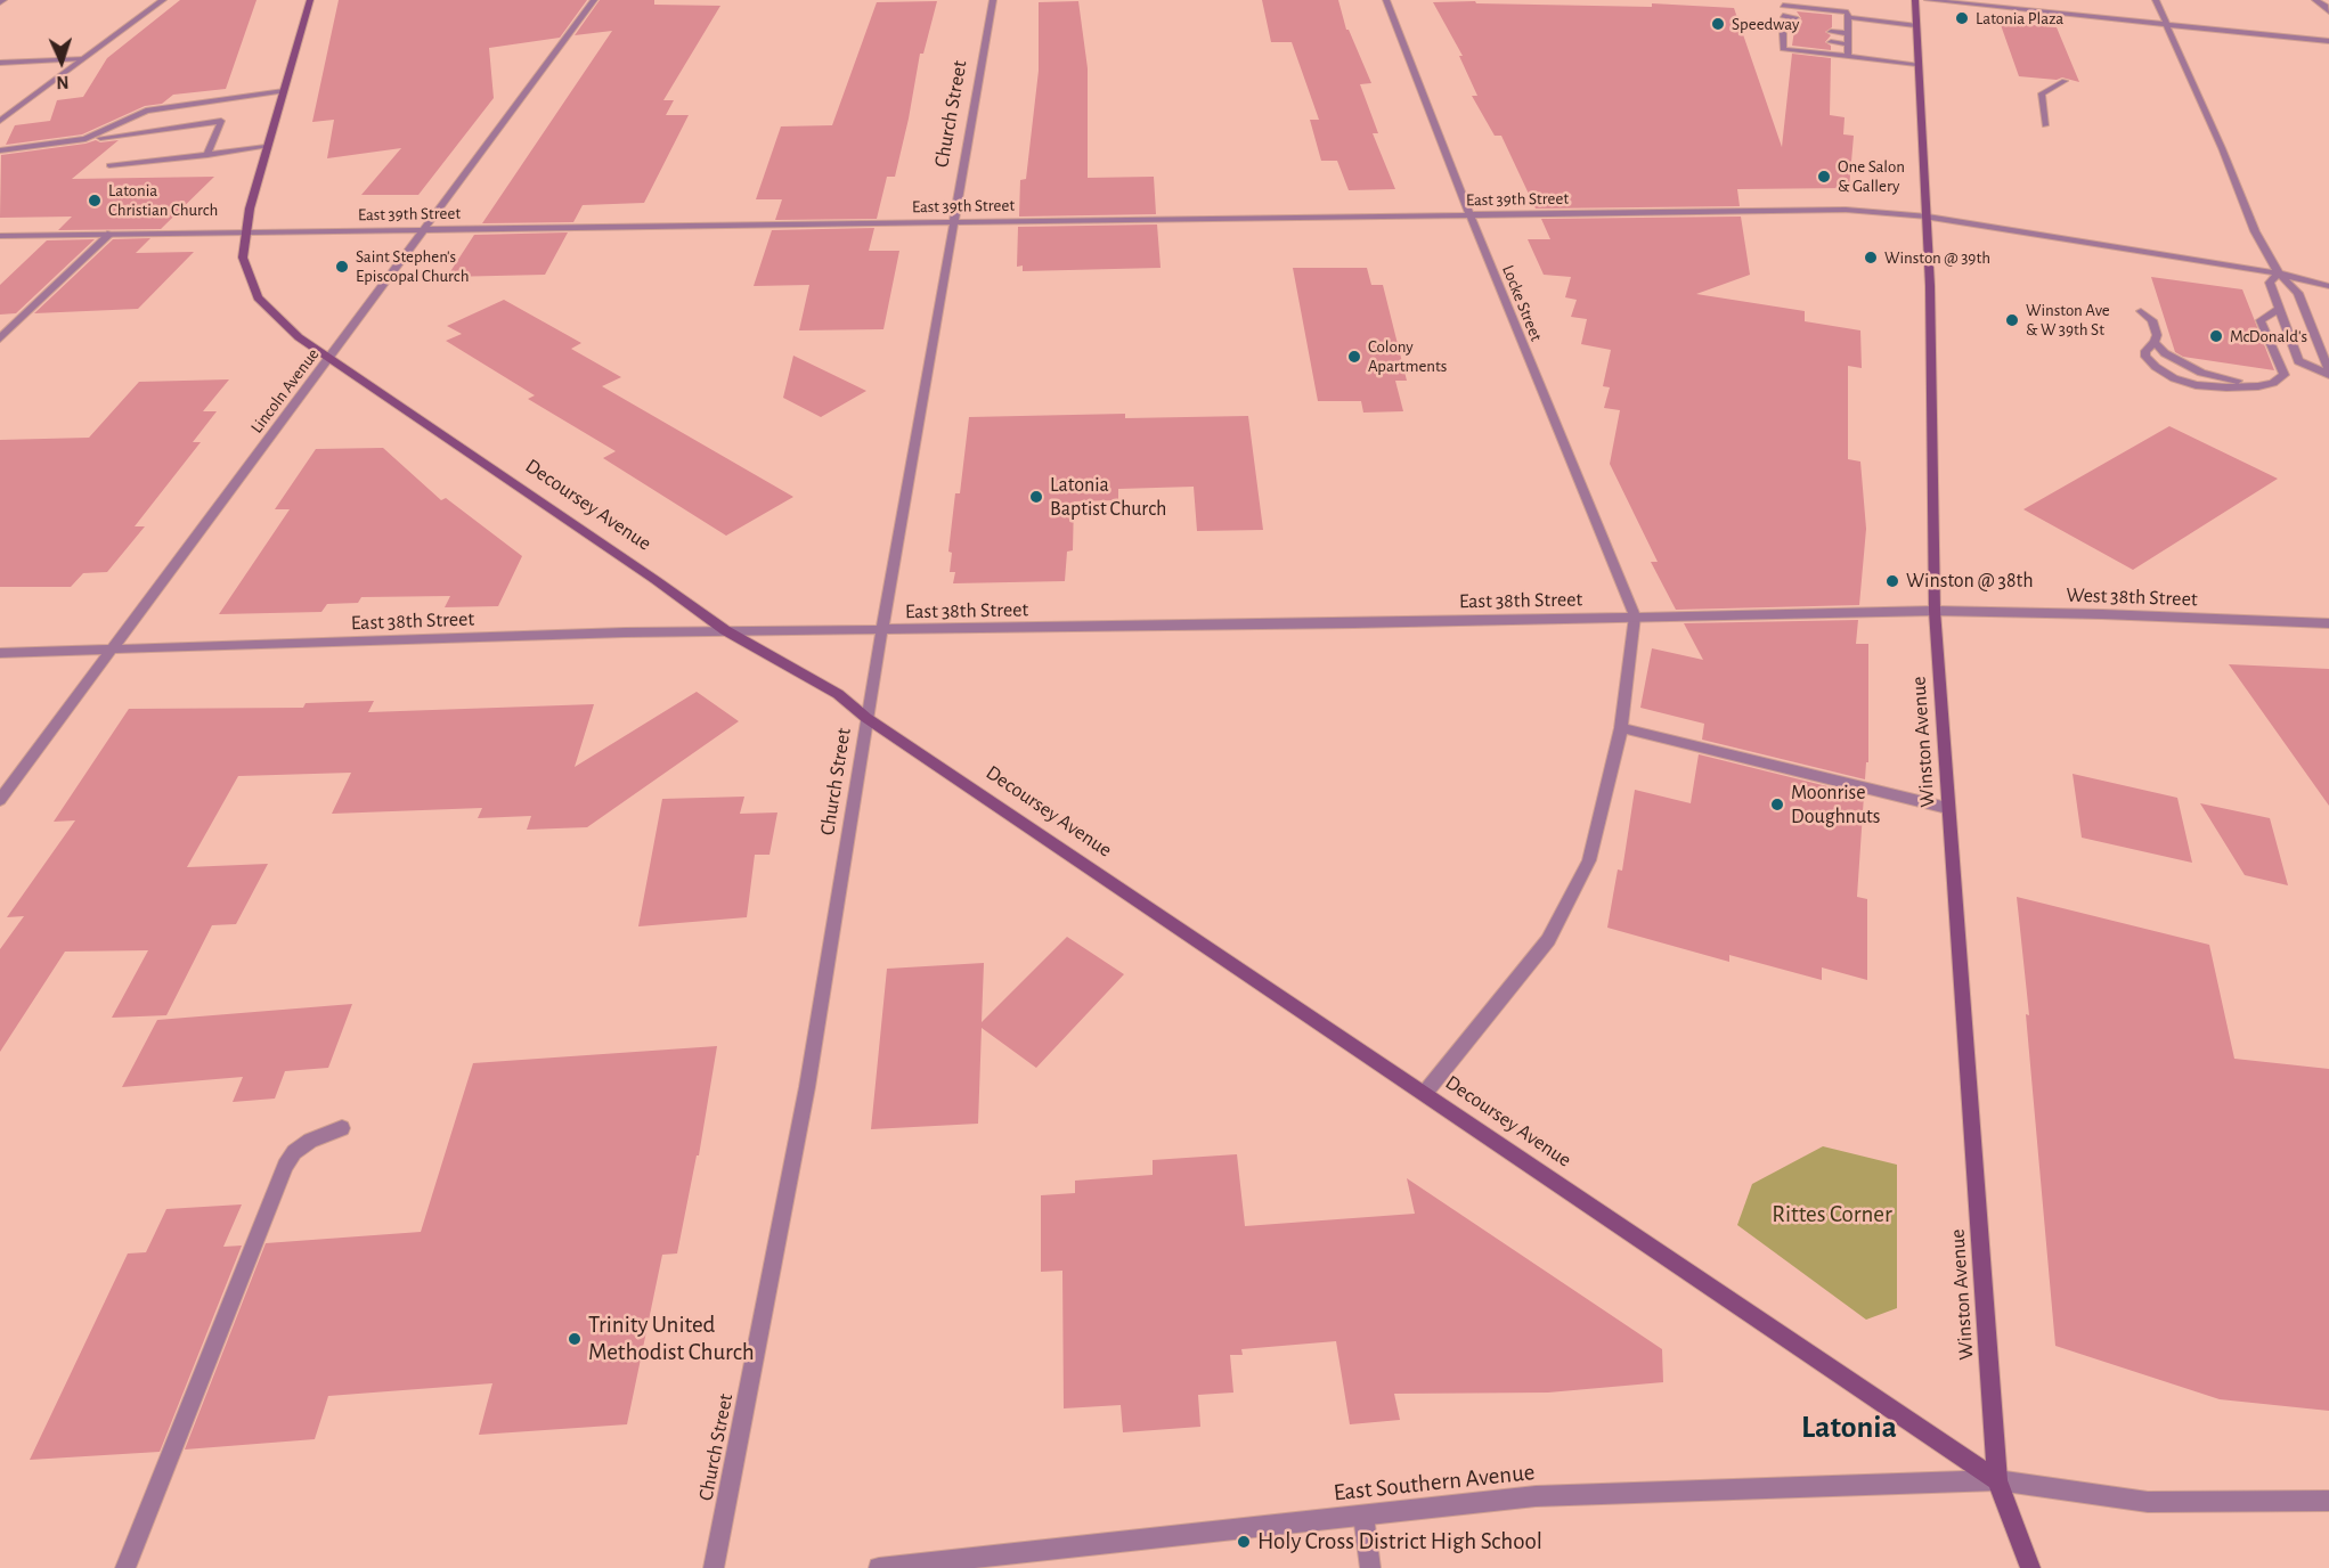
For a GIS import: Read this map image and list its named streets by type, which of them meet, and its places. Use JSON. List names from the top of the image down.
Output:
{
  "streets": {
    "main road": ["Decoursey Avenue", "Winston Avenue"],
    "street": [
      "Church Street",
      "East 39th Street",
      "Locke Street",
      "Lincoln Avenue",
      "West 38th Street",
      "East 38th Street",
      "East Southern Avenue"
    ]
  },
  "crossings": [
    ["Church Street", "East 39th Street"],
    ["Church Street", "Decoursey Avenue"],
    ["Church Street", "East 38th Street"],
    ["East 39th Street", "Locke Street"],
    ["East 39th Street", "Lincoln Avenue"],
    ["East 39th Street", "Decoursey Avenue"],
    ["East 39th Street", "Winston Avenue"],
    ["Locke Street", "East 38th Street"],
    ["Lincoln Avenue", "Decoursey Avenue"],
    ["Lincoln Avenue", "East 38th Street"],
    ["Decoursey Avenue", "East 38th Street"],
    ["Decoursey Avenue", "Winston Avenue"],
    ["Decoursey Avenue", "East Southern Avenue"],
    ["West 38th Street", "East 38th Street"],
    ["West 38th Street", "Winston Avenue"],
    ["East 38th Street", "Winston Avenue"],
    ["Winston Avenue", "East Southern Avenue"]
  ],
  "districts": ["Latonia"],
  "parks": ["Rittes Corner"],
  "places": [
    "Latonia Plaza",
    "Speedway",
    "One Salon & Gallery",
    "Latonia Christian Church",
    "Winston @ 39th",
    "Saint Stephen's Episcopal Church",
    "Winston Ave & W 39th St",
    "McDonald's",
    "Colony Apartments",
    "Latonia Baptist Church",
    "Winston @ 38th",
    "Moonrise Doughnuts",
    "Trinity United Methodist Church",
    "Holy Cross District High School"
  ],
  "north": "bottom"
}
